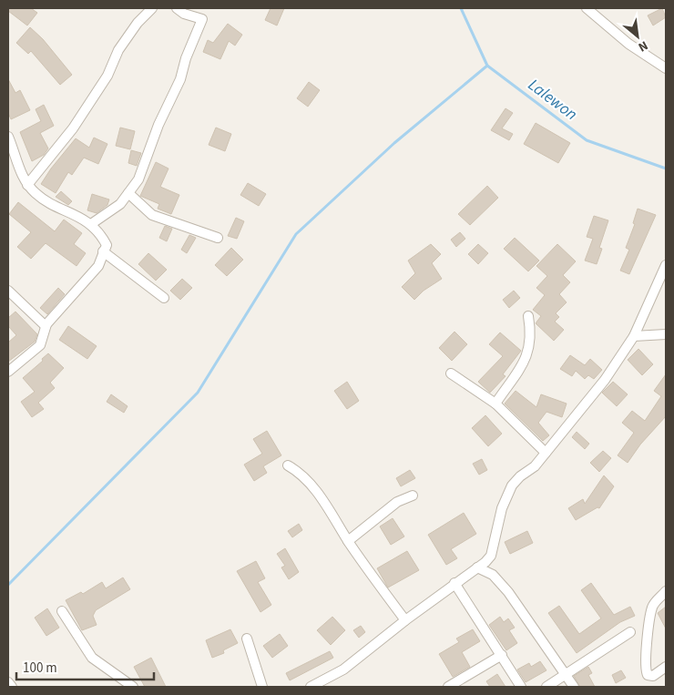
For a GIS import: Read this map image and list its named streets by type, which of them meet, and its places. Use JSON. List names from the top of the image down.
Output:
{
  "water": ["Lalewon"],
  "scale_bar": "100 m",
  "north": "bottom right"
}
